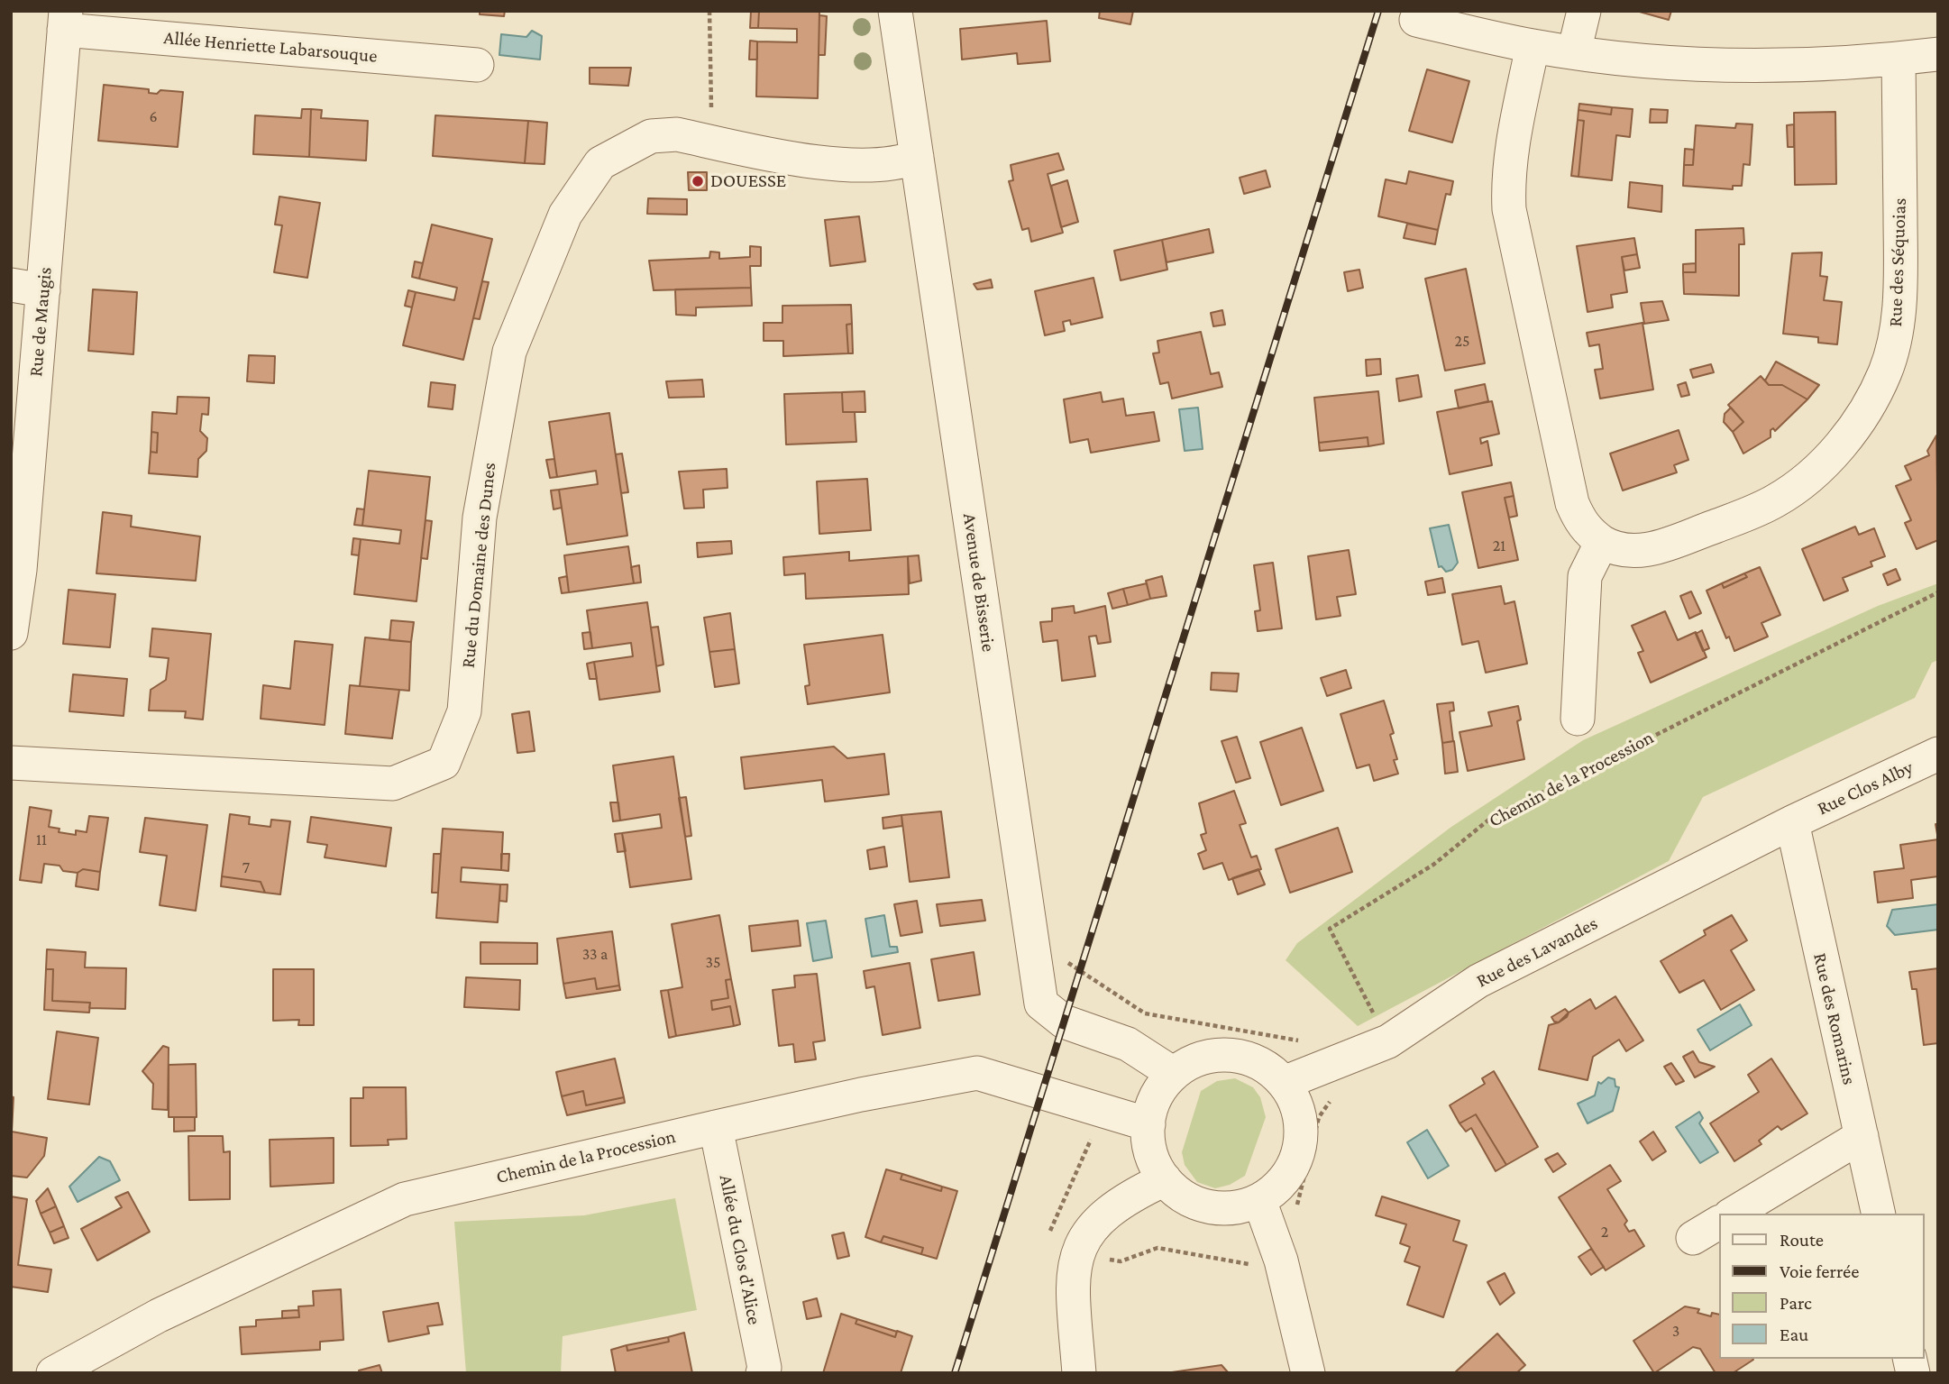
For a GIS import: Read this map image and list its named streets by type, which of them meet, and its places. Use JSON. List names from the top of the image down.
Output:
{
  "streets": {
    "street": [
      "Allée Henriette Labarsouque",
      "Rue des Séquoias",
      "Rue de Maugis",
      "Rue du Domaine des Dunes",
      "Avenue de Bisserie",
      "Chemin de la Procession",
      "Rue Clos Alby",
      "Rue des Lavandes",
      "Rue des Romarins",
      "Allée du Clos d'Alice"
    ]
  },
  "crossings": [
    ["Allée Henriette Labarsouque", "Rue de Maugis"],
    ["Rue du Domaine des Dunes", "Avenue de Bisserie"],
    ["Avenue de Bisserie", "Chemin de la Procession"],
    ["Avenue de Bisserie", "Rue des Lavandes"],
    ["Chemin de la Procession", "Rue des Lavandes"],
    ["Chemin de la Procession", "Allée du Clos d'Alice"],
    ["Rue Clos Alby", "Rue des Lavandes"],
    ["Rue Clos Alby", "Rue des Romarins"],
    ["Rue des Lavandes", "Rue des Romarins"]
  ],
  "places": ["DOUESSE"],
  "house_numbers": [
    "6",
    "25",
    "21",
    "11",
    "7",
    "33 a",
    "35",
    "2",
    "3"
  ],
  "legend": [
    "Route",
    "Voie ferrée",
    "Parc",
    "Eau"
  ]
}
